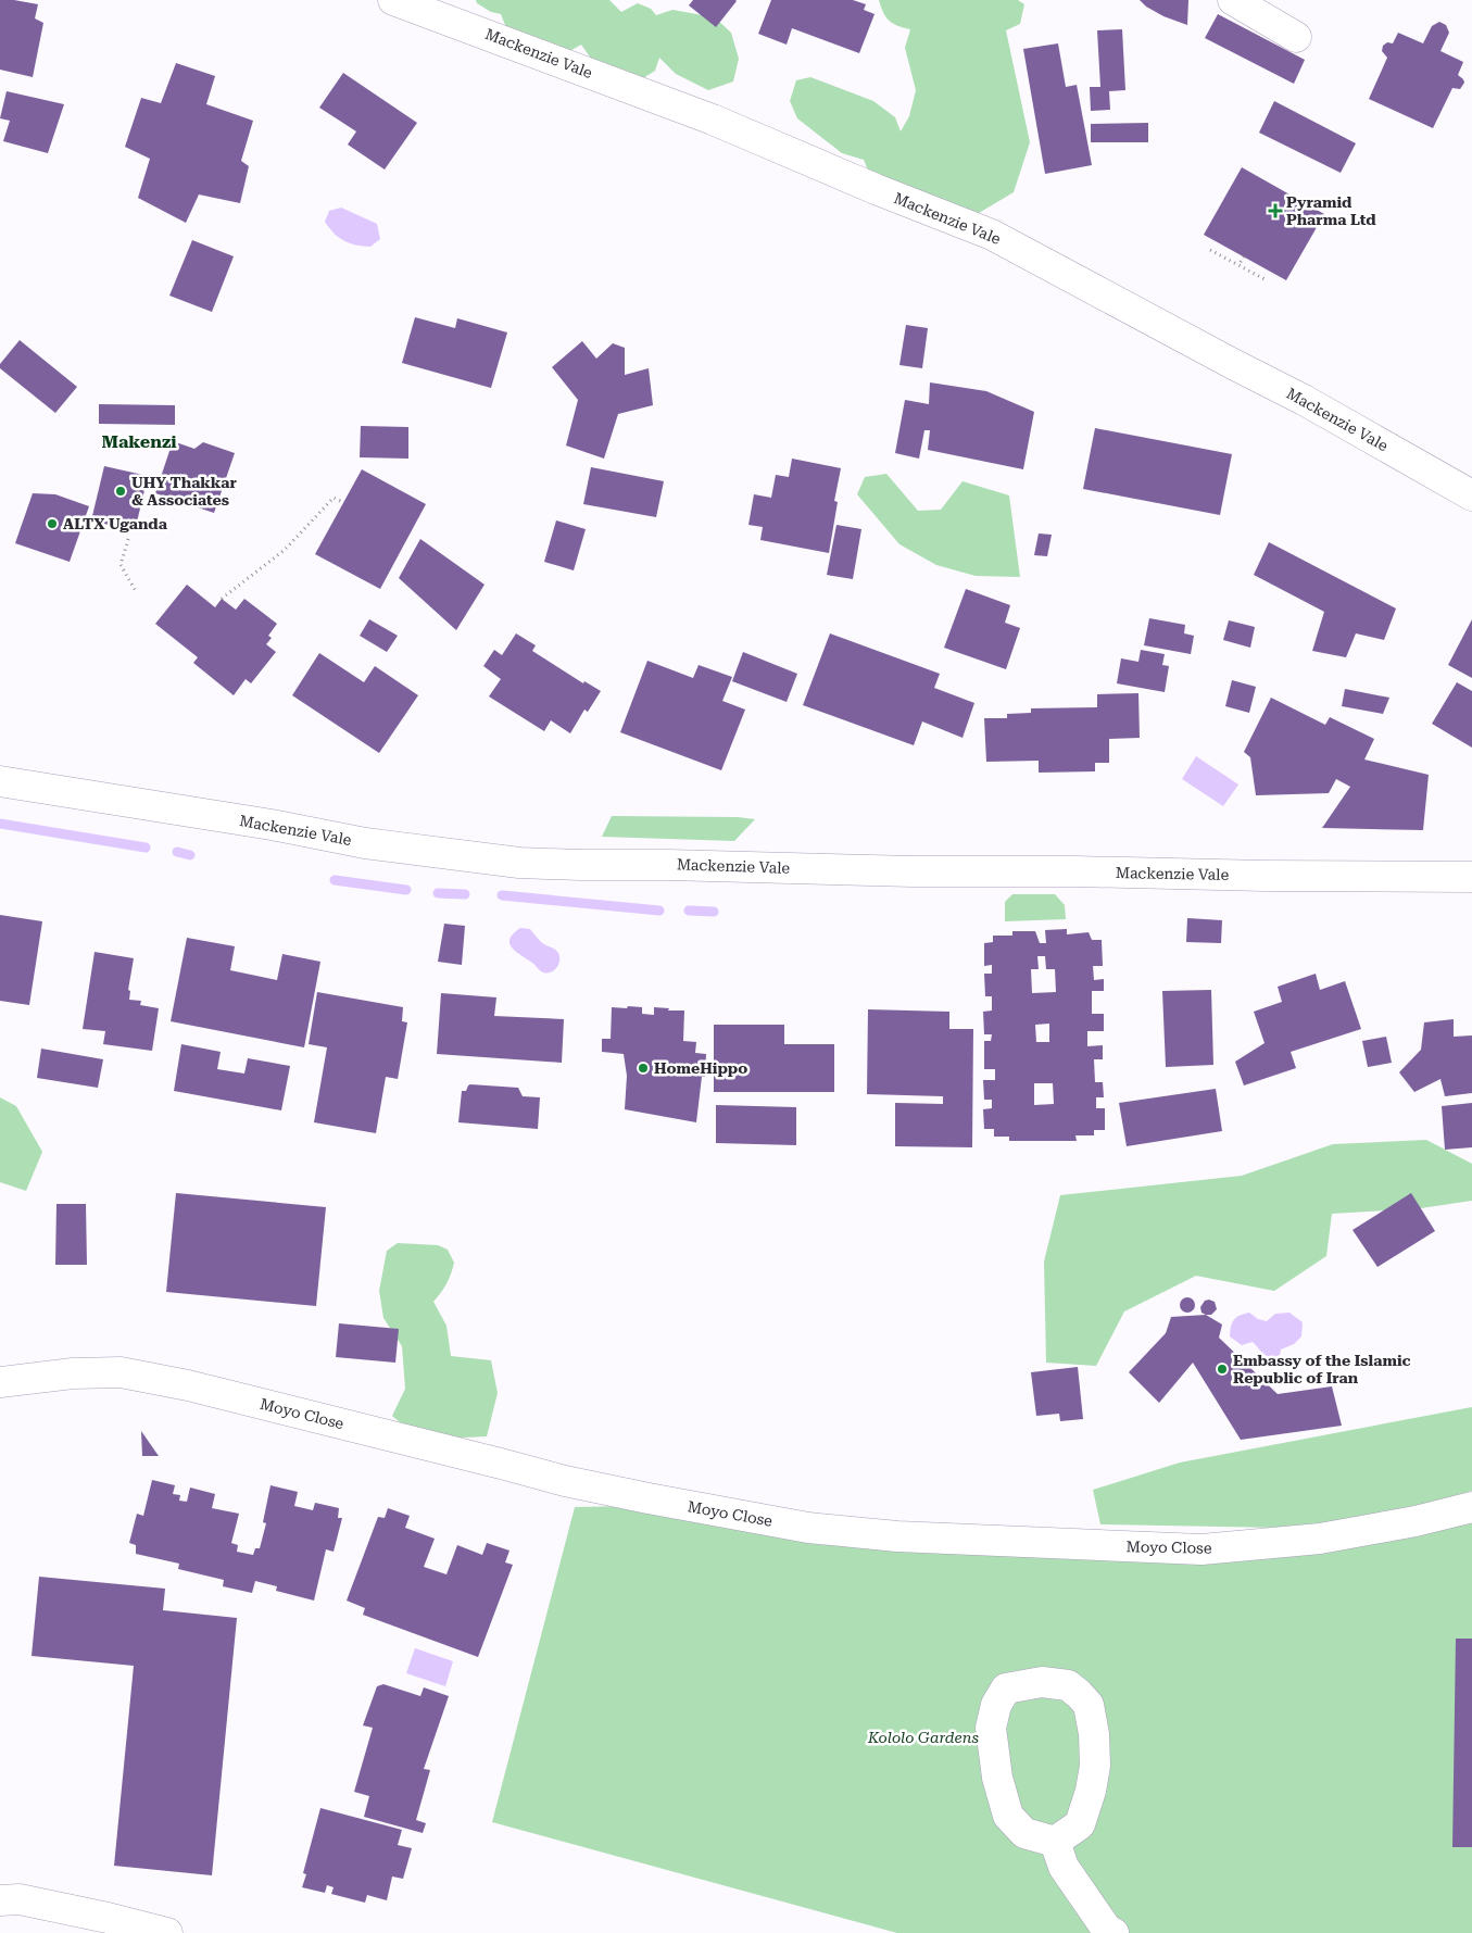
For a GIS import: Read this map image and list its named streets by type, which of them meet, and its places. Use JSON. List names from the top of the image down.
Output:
{
  "streets": {
    "street": ["Mackenzie Vale", "Moyo Close"]
  },
  "districts": ["Makenzi"],
  "parks": ["Kololo Gardens"],
  "places": {
    "health": ["Pyramid Pharma Ltd"],
    "other": [
      "UHY Thakkar & Associates",
      "ALTX Uganda",
      "HomeHippo",
      "Embassy of the Islamic Republic of Iran"
    ]
  }
}
